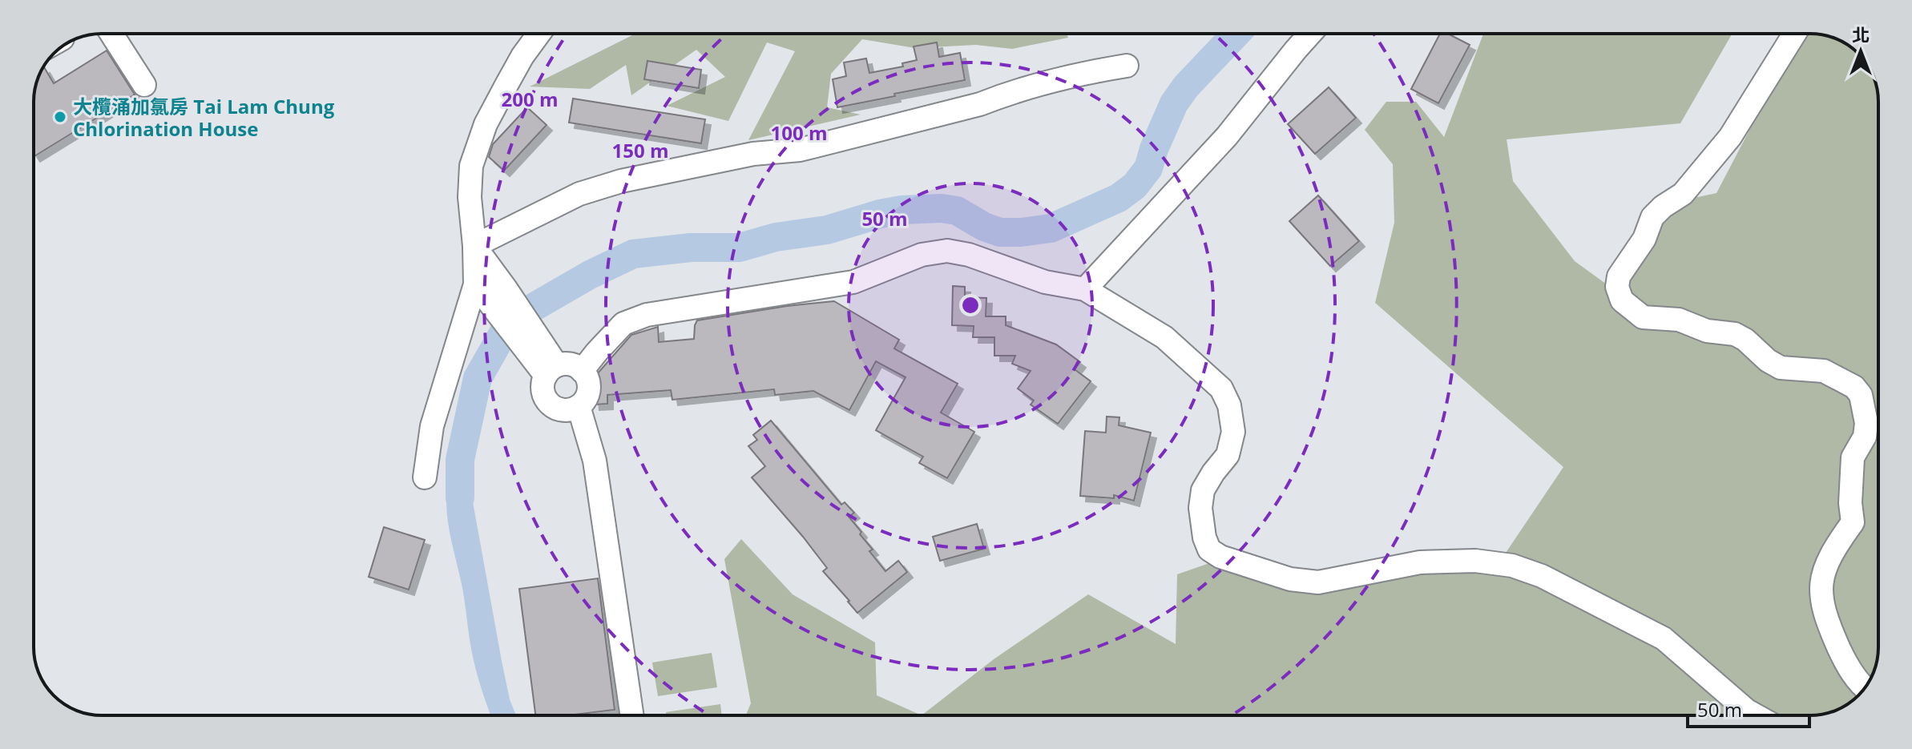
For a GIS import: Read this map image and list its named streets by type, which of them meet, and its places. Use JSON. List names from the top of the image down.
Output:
{
  "places": ["大欖涌加氯房 Tai Lam Chung Chlorination House"],
  "scale_bar": "50 m",
  "north": "top",
  "rings": [
    "200 m",
    "100 m",
    "150 m",
    "50 m"
  ]
}
